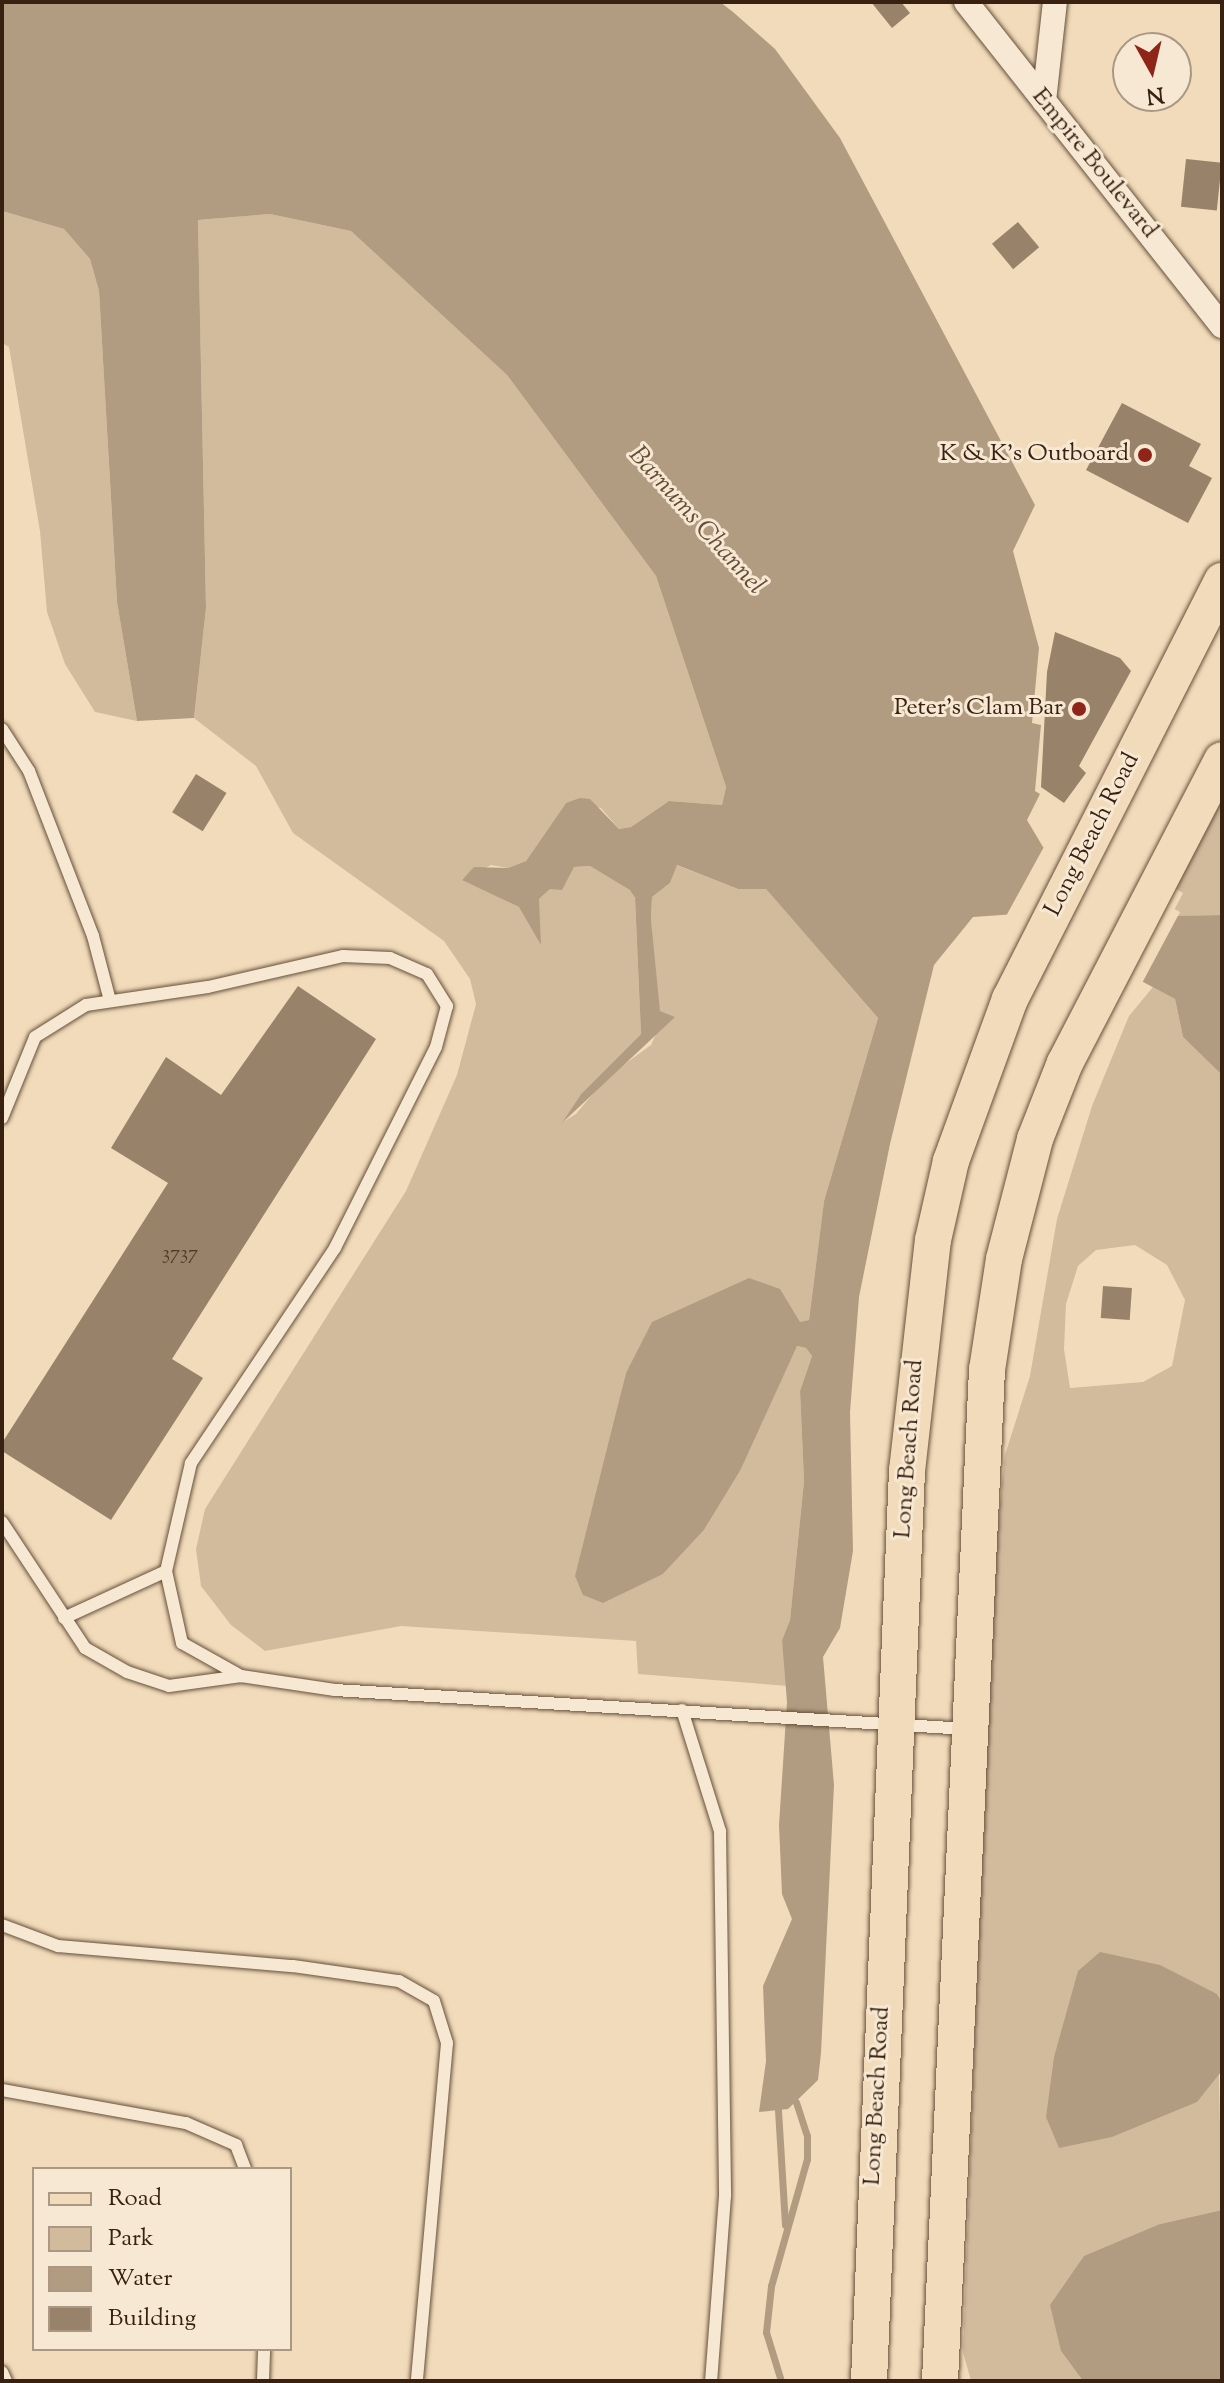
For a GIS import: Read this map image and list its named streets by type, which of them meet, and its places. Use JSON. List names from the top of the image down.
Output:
{
  "streets": {
    "main road": ["Long Beach Road"],
    "street": ["Empire Boulevard"]
  },
  "water": ["Barnums Channel"],
  "places": ["K & K's Outboard", "Peter's Clam Bar"],
  "house_numbers": ["3737"],
  "legend": [
    "Road",
    "Park",
    "Water",
    "Building"
  ],
  "north": "bottom"
}
